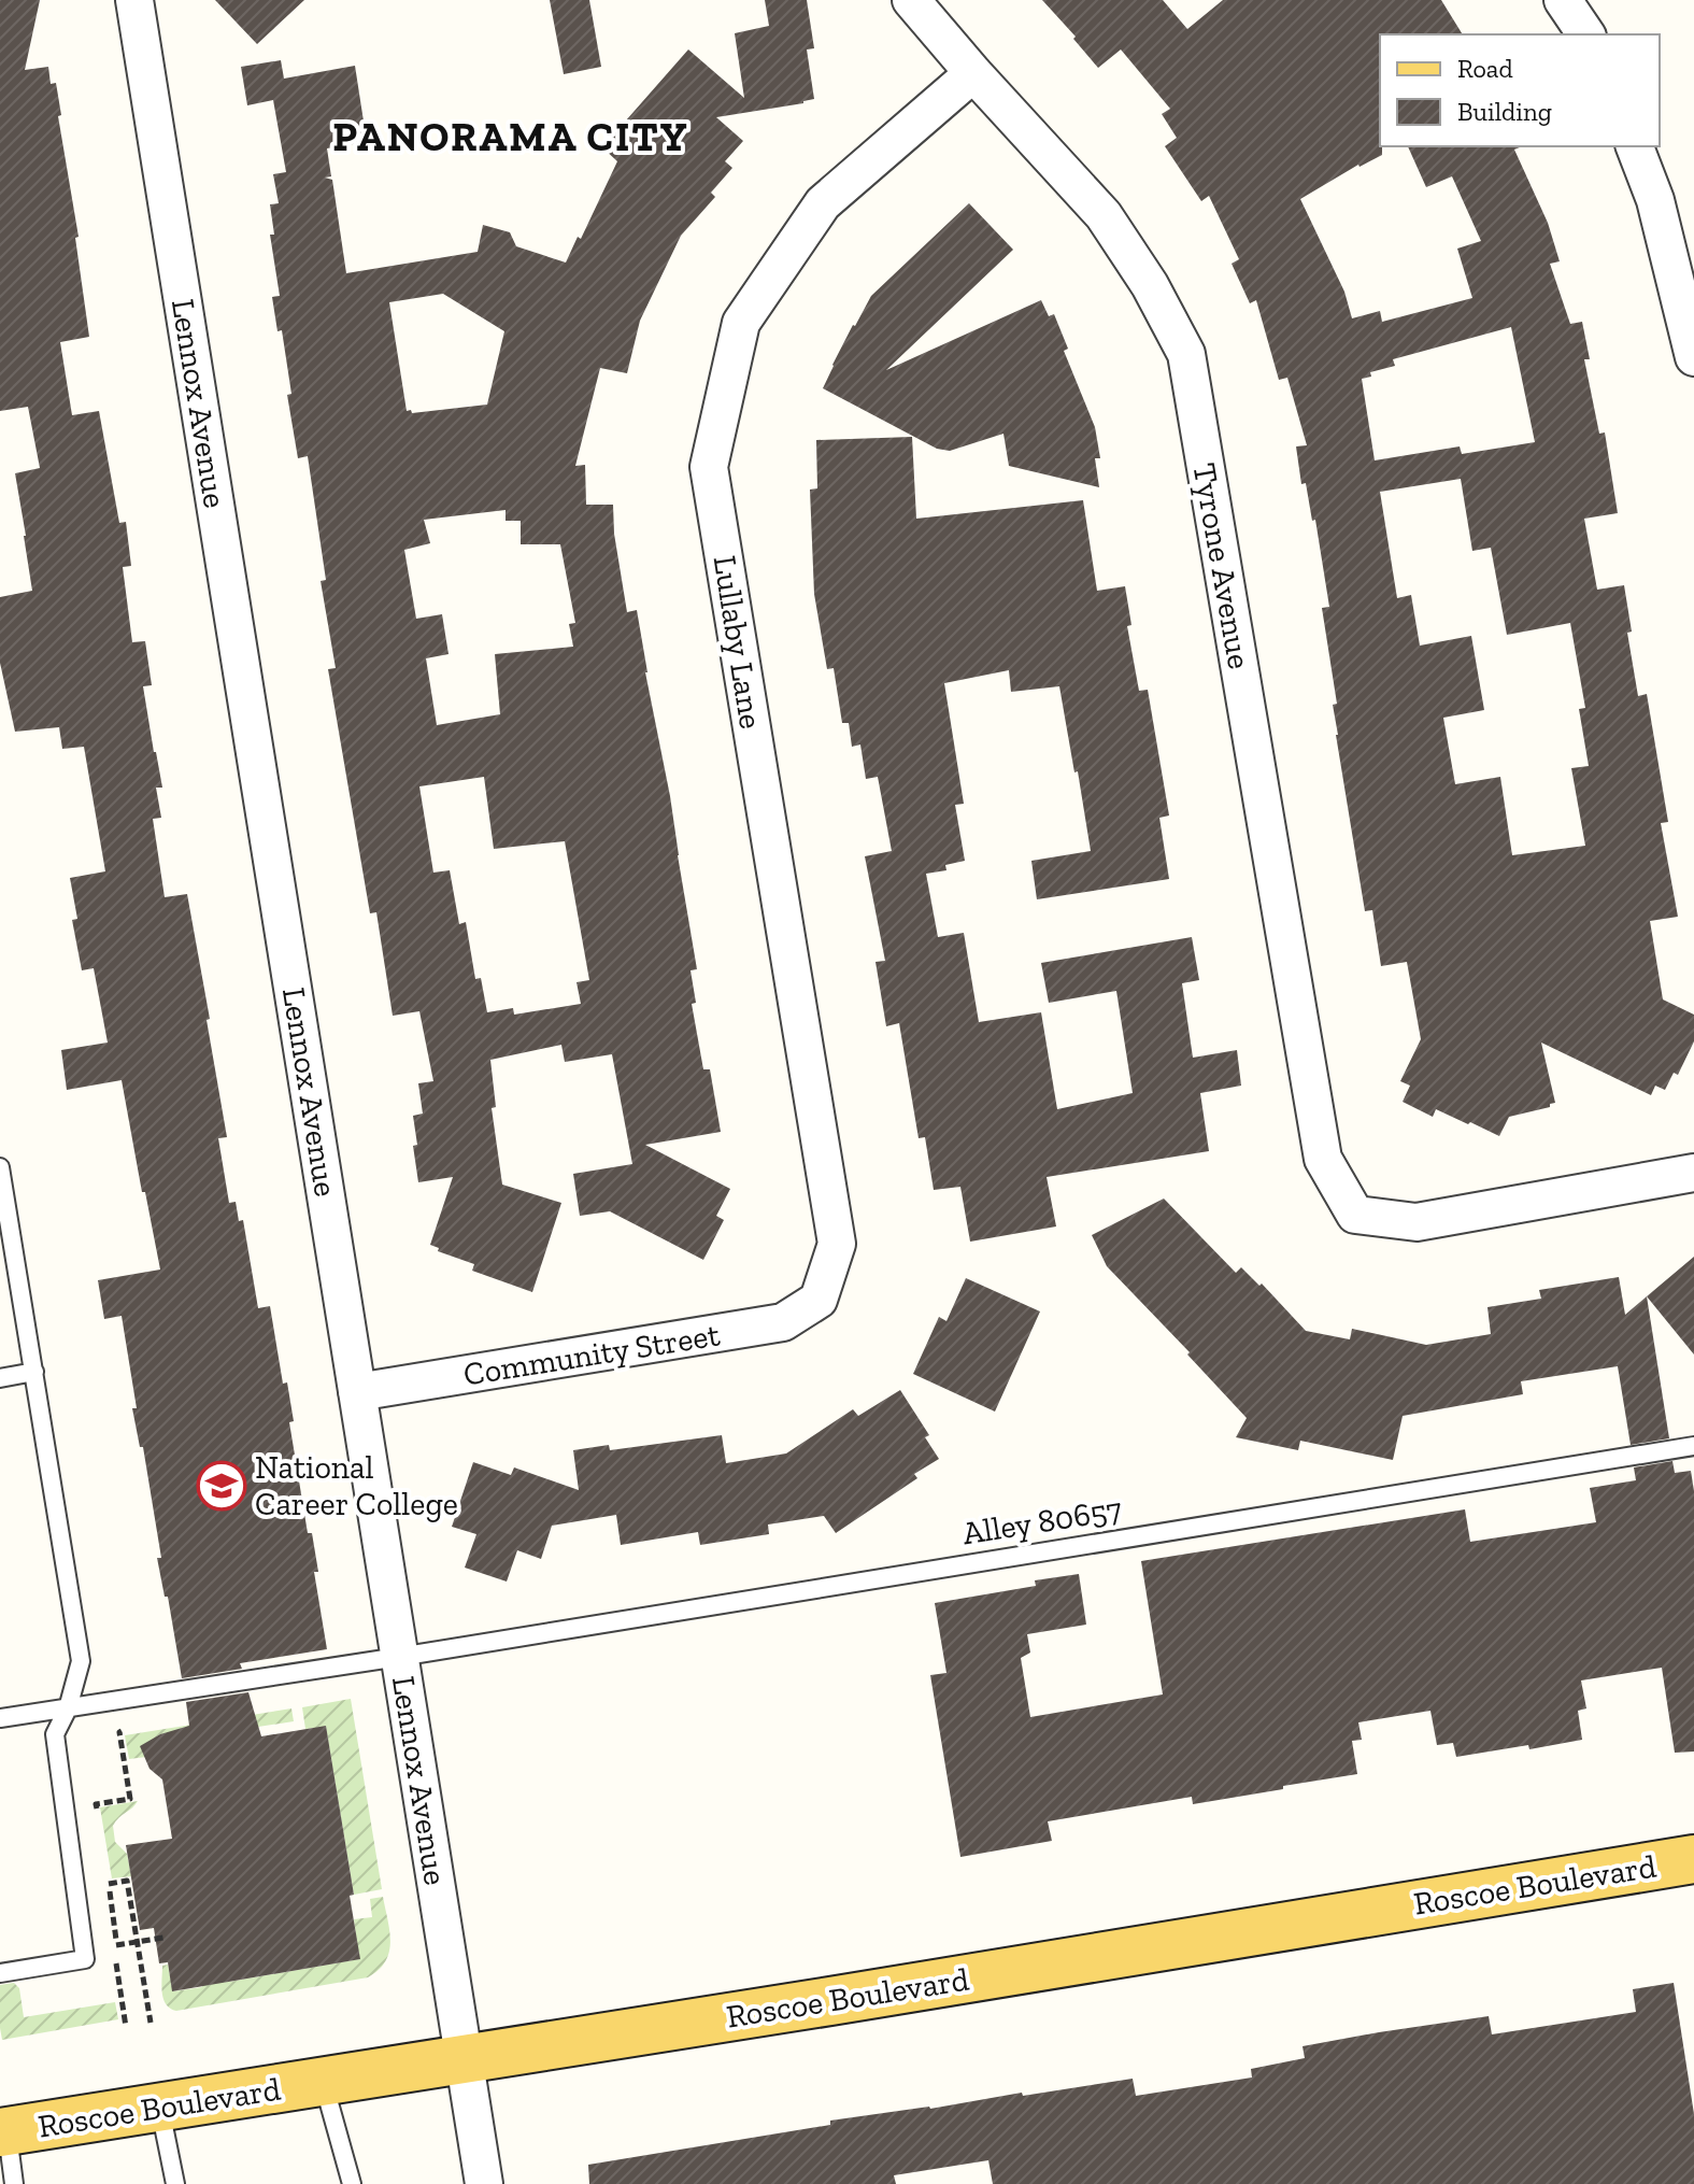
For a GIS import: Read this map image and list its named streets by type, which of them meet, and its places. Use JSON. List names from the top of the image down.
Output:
{
  "streets": {
    "main road": ["Roscoe Boulevard"],
    "street": [
      "Lennox Avenue",
      "Tyrone Avenue",
      "Lullaby Lane",
      "Community Street"
    ],
    "lane": ["Alley 80657"]
  },
  "crossings": [
    ["Lennox Avenue", "Community Street"],
    ["Lennox Avenue", "Alley 80657"],
    ["Lennox Avenue", "Roscoe Boulevard"],
    ["Tyrone Avenue", "Lullaby Lane"],
    ["Lullaby Lane", "Community Street"]
  ],
  "districts": ["PANORAMA CITY"],
  "places": {
    "school or university": ["National Career College"]
  },
  "legend": ["Road", "Building"]
}
